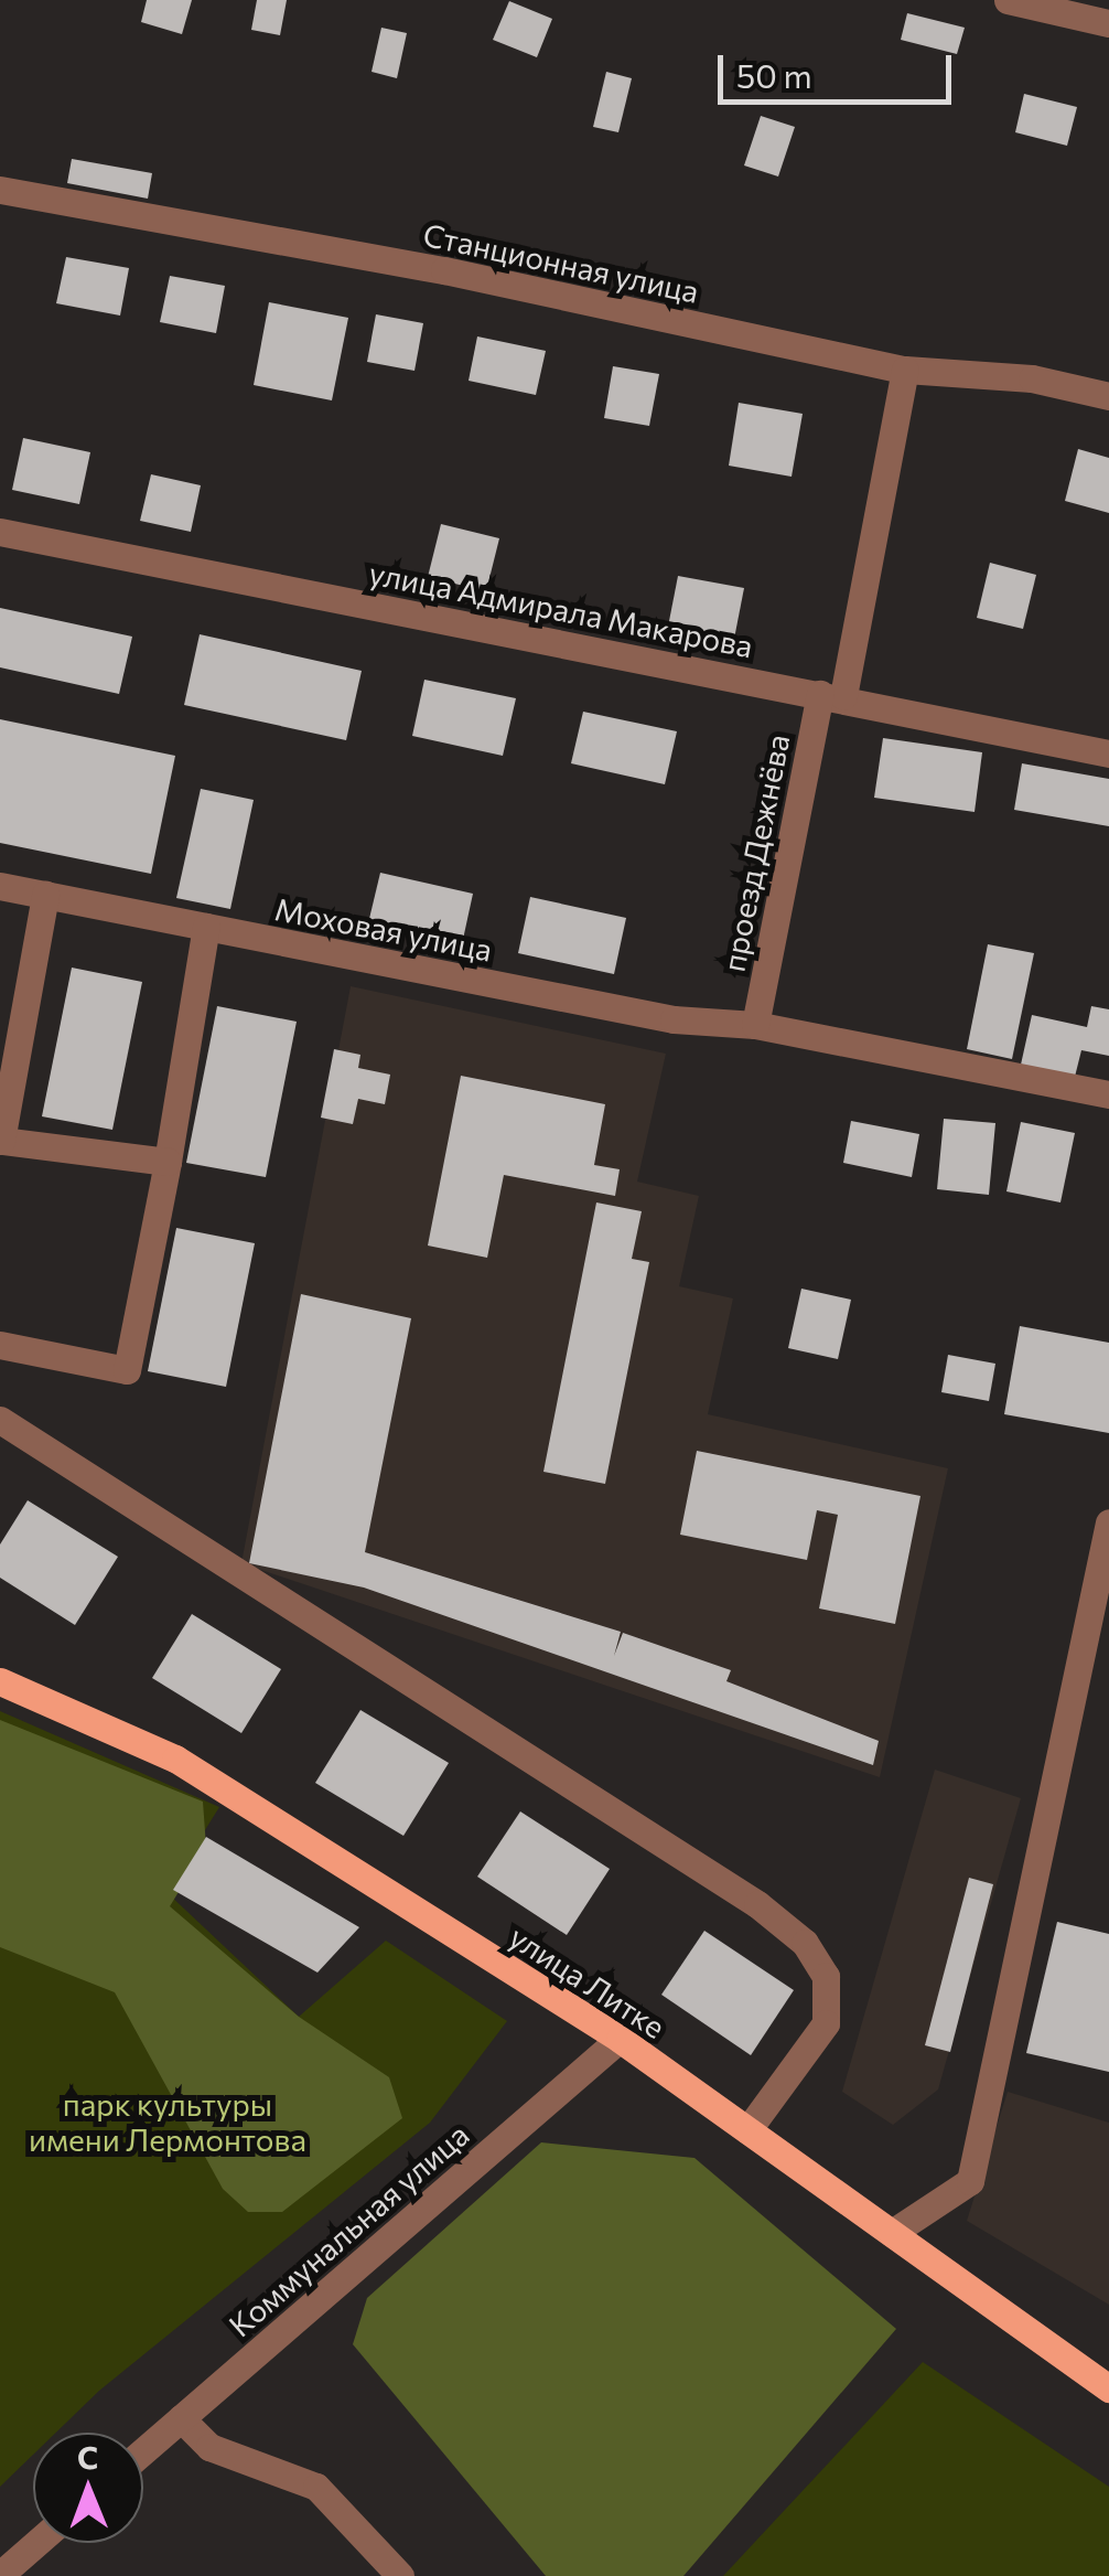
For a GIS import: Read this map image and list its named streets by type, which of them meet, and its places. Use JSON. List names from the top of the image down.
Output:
{
  "streets": {
    "main road": ["улица Литке"],
    "street": [
      "Станционная улица",
      "улица Адмирала Макарова",
      "проезд Дежнёва",
      "Моховая улица",
      "Коммунальная улица"
    ]
  },
  "crossings": [
    ["Станционная улица", "проезд Дежнёва"],
    ["улица Адмирала Макарова", "проезд Дежнёва"],
    ["проезд Дежнёва", "Моховая улица"],
    ["улица Литке", "Коммунальная улица"]
  ],
  "parks": ["парк культуры имени Лермонтова"],
  "scale_bar": "50 m",
  "north": "top"
}
